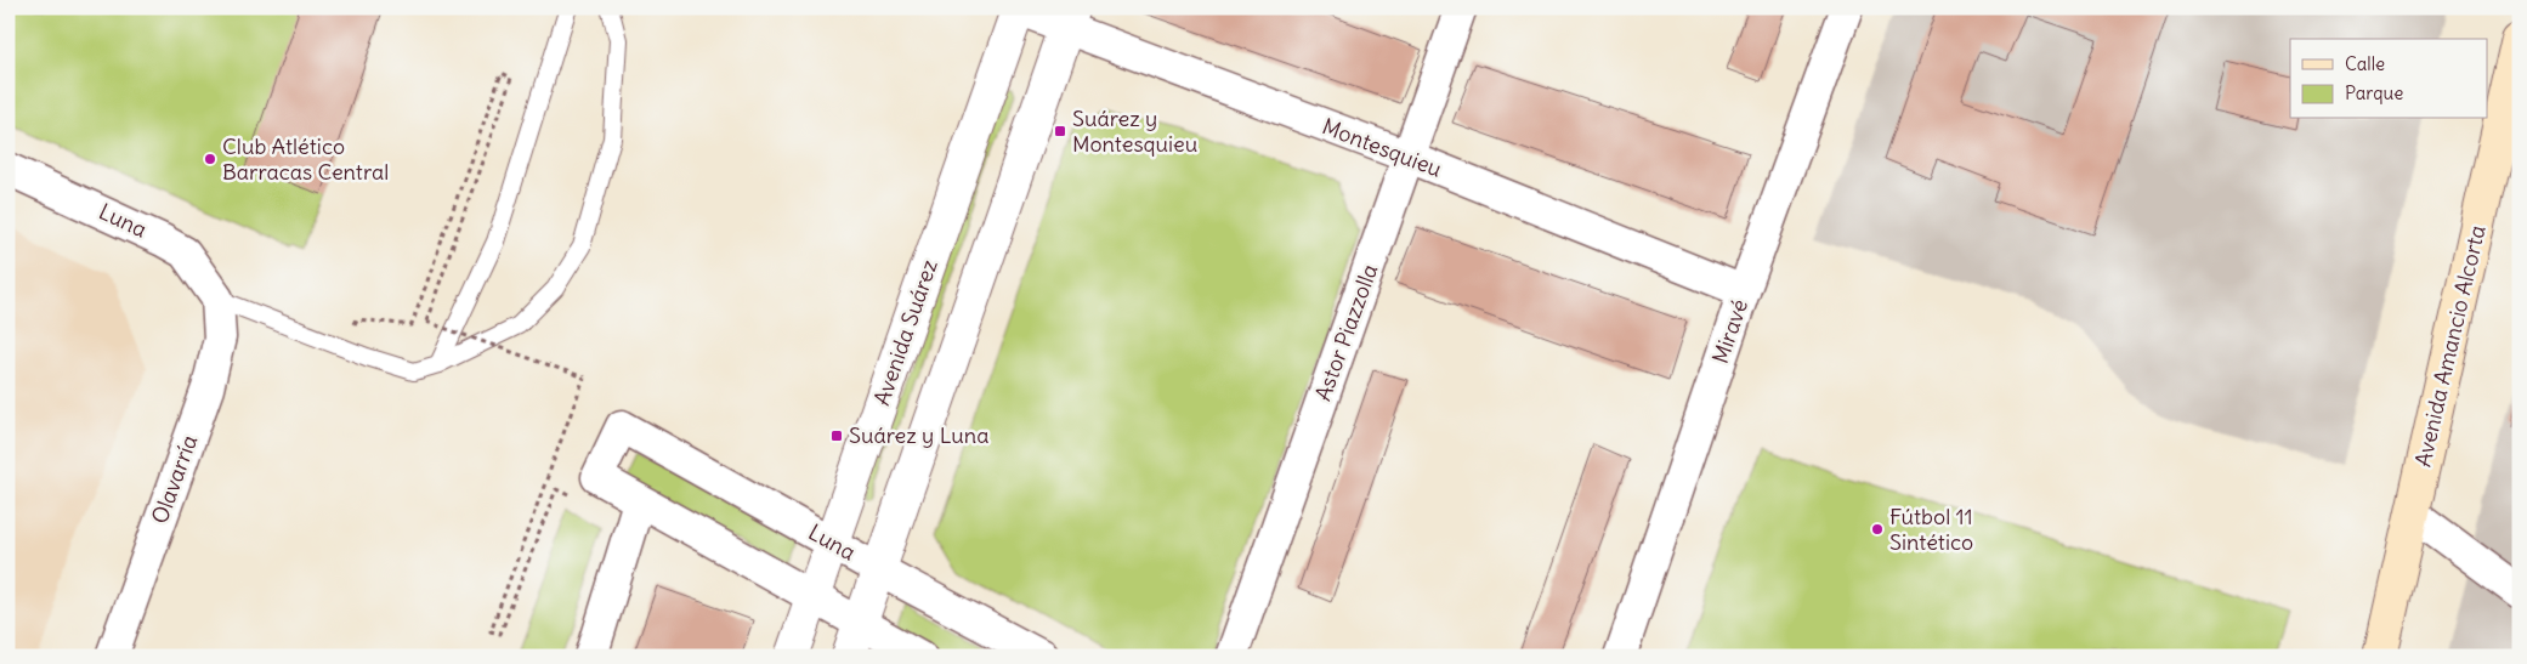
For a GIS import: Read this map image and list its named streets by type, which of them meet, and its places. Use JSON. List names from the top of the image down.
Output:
{
  "streets": {
    "main road": ["Avenida Amancio Alcorta"],
    "street": [
      "Montesquieu",
      "Luna",
      "Miravé",
      "Avenida Suárez",
      "Astor Piazzolla",
      "Olavarría"
    ]
  },
  "crossings": [
    ["Montesquieu", "Miravé"],
    ["Montesquieu", "Avenida Suárez"],
    ["Montesquieu", "Astor Piazzolla"],
    ["Luna", "Avenida Suárez"],
    ["Luna", "Olavarría"]
  ],
  "places": {
    "transit": ["Suárez y Montesquieu", "Suárez y Luna"],
    "other": ["Club Atlético Barracas Central", "Fútbol 11 Sintético"]
  },
  "legend": ["Calle", "Parque"]
}
